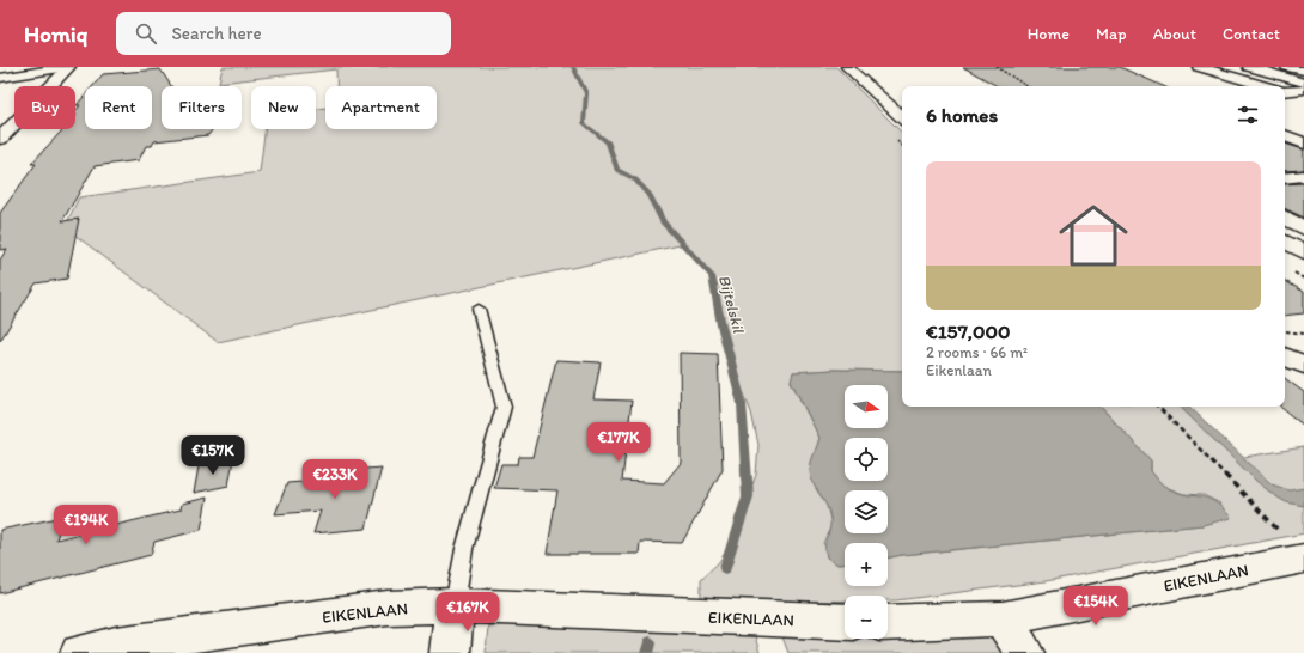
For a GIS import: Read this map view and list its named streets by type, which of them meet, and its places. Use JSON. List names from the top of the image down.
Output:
{
  "streets": {
    "street": ["EIKENLAAN"]
  },
  "water": ["Bijtelskil"],
  "north": "right",
  "page": {
    "header": "Homiq",
    "search": "Search here",
    "nav": [
      "Home",
      "Map",
      "About",
      "Contact"
    ],
    "chip": [
      "Buy",
      "Rent",
      "Filters",
      "New",
      "Apartment"
    ],
    "heading": "6 homes",
    "list": [
      {
        "name": "€157,000",
        "note": "2 rooms · 66 m² · Eikenlaan"
      }
    ],
    "map_buttons": ["+", "−"],
    "price": [
      "€177K",
      "€157K",
      "€233K",
      "€194K",
      "€154K",
      "€167K"
    ]
  }
}
